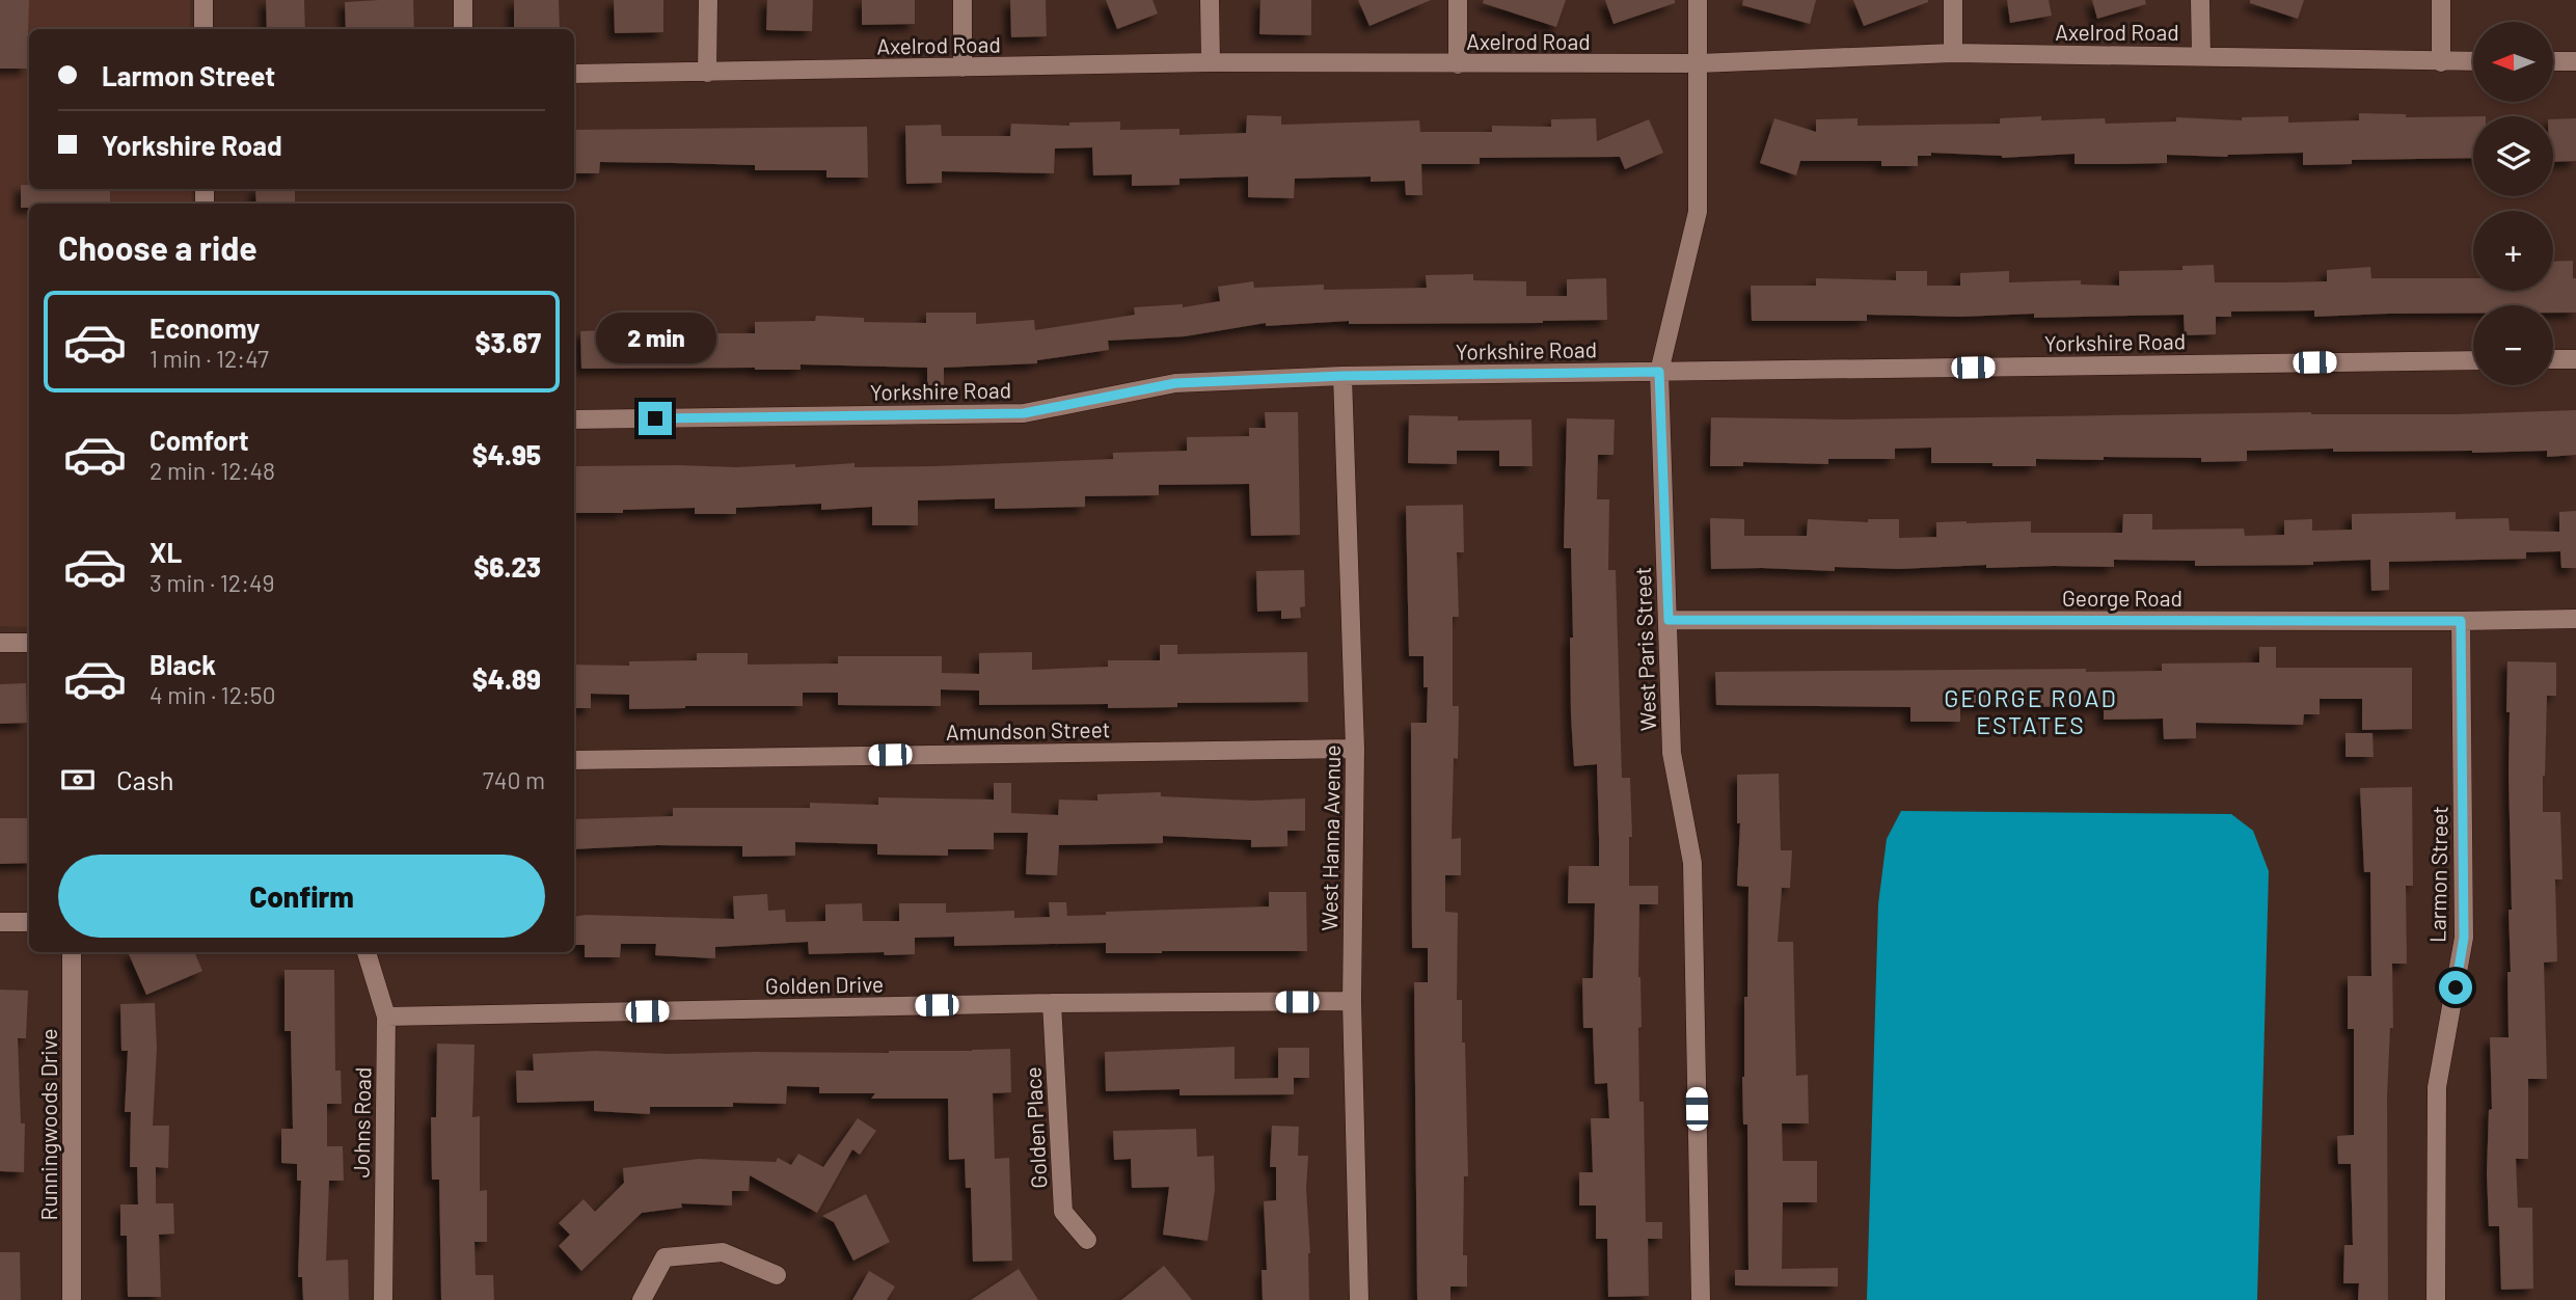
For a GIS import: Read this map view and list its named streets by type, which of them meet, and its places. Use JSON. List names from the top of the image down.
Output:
{
  "streets": {
    "street": [
      "Axelrod Road",
      "Yorkshire Road",
      "George Road",
      "West Paris Street",
      "Amundson Street",
      "West Hanna Avenue",
      "Larmon Street",
      "Golden Drive",
      "Johns Road",
      "Runningwoods Drive",
      "Golden Place"
    ]
  },
  "crossings": [
    ["Axelrod Road", "West Paris Street"],
    ["Yorkshire Road", "West Paris Street"],
    ["Yorkshire Road", "West Hanna Avenue"],
    ["George Road", "West Paris Street"],
    ["George Road", "Larmon Street"],
    ["Amundson Street", "West Hanna Avenue"],
    ["West Hanna Avenue", "Golden Drive"],
    ["Golden Drive", "Johns Road"],
    ["Golden Drive", "Golden Place"]
  ],
  "districts": ["GEORGE ROAD ESTATES"],
  "north": "left",
  "page": {
    "map_buttons": ["+", "−"],
    "banner": ["Larmon Street", "Yorkshire Road"],
    "heading": "Choose a ride",
    "list": [
      {
        "name": "Economy",
        "note": "1 min · 12:47",
        "value": "$3.67"
      },
      {
        "name": "Comfort",
        "note": "2 min · 12:48",
        "value": "$4.95"
      },
      {
        "name": "XL",
        "note": "3 min · 12:49",
        "value": "$6.23"
      },
      {
        "name": "Black",
        "note": "4 min · 12:50",
        "value": "$4.89"
      }
    ],
    "bubble": "2 min",
    "pay": ["Cash", "740 m"],
    "buttons": "Confirm"
  }
}
